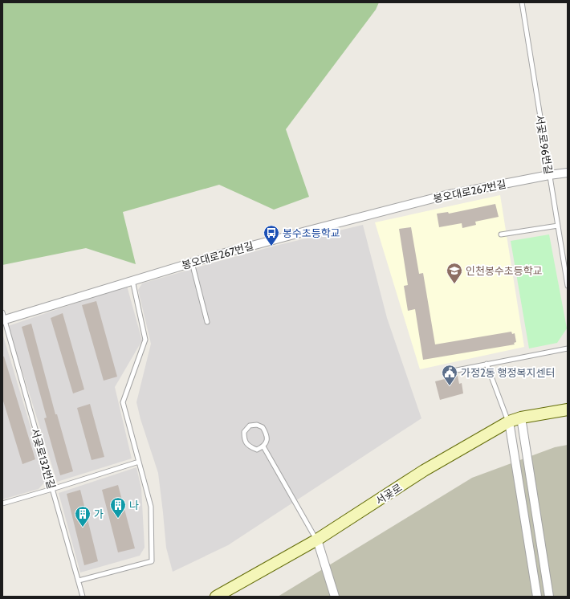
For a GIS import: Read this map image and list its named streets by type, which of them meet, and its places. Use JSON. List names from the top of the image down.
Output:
{
  "streets": {
    "main road": ["서곶로"],
    "street": ["봉오대로267번길"],
    "lane": ["서곷로96번길", "서곶로132번길"]
  },
  "crossings": [
    ["서곷로96번길", "봉오대로267번길"],
    ["봉오대로267번길", "서곶로132번길"]
  ],
  "places": {
    "bus stop": ["봉수초등학교"],
    "school or university": ["인천봉수초등학교"],
    "public building": ["가정2동 행정복지센터"],
    "building": ["나", "가"]
  }
}
